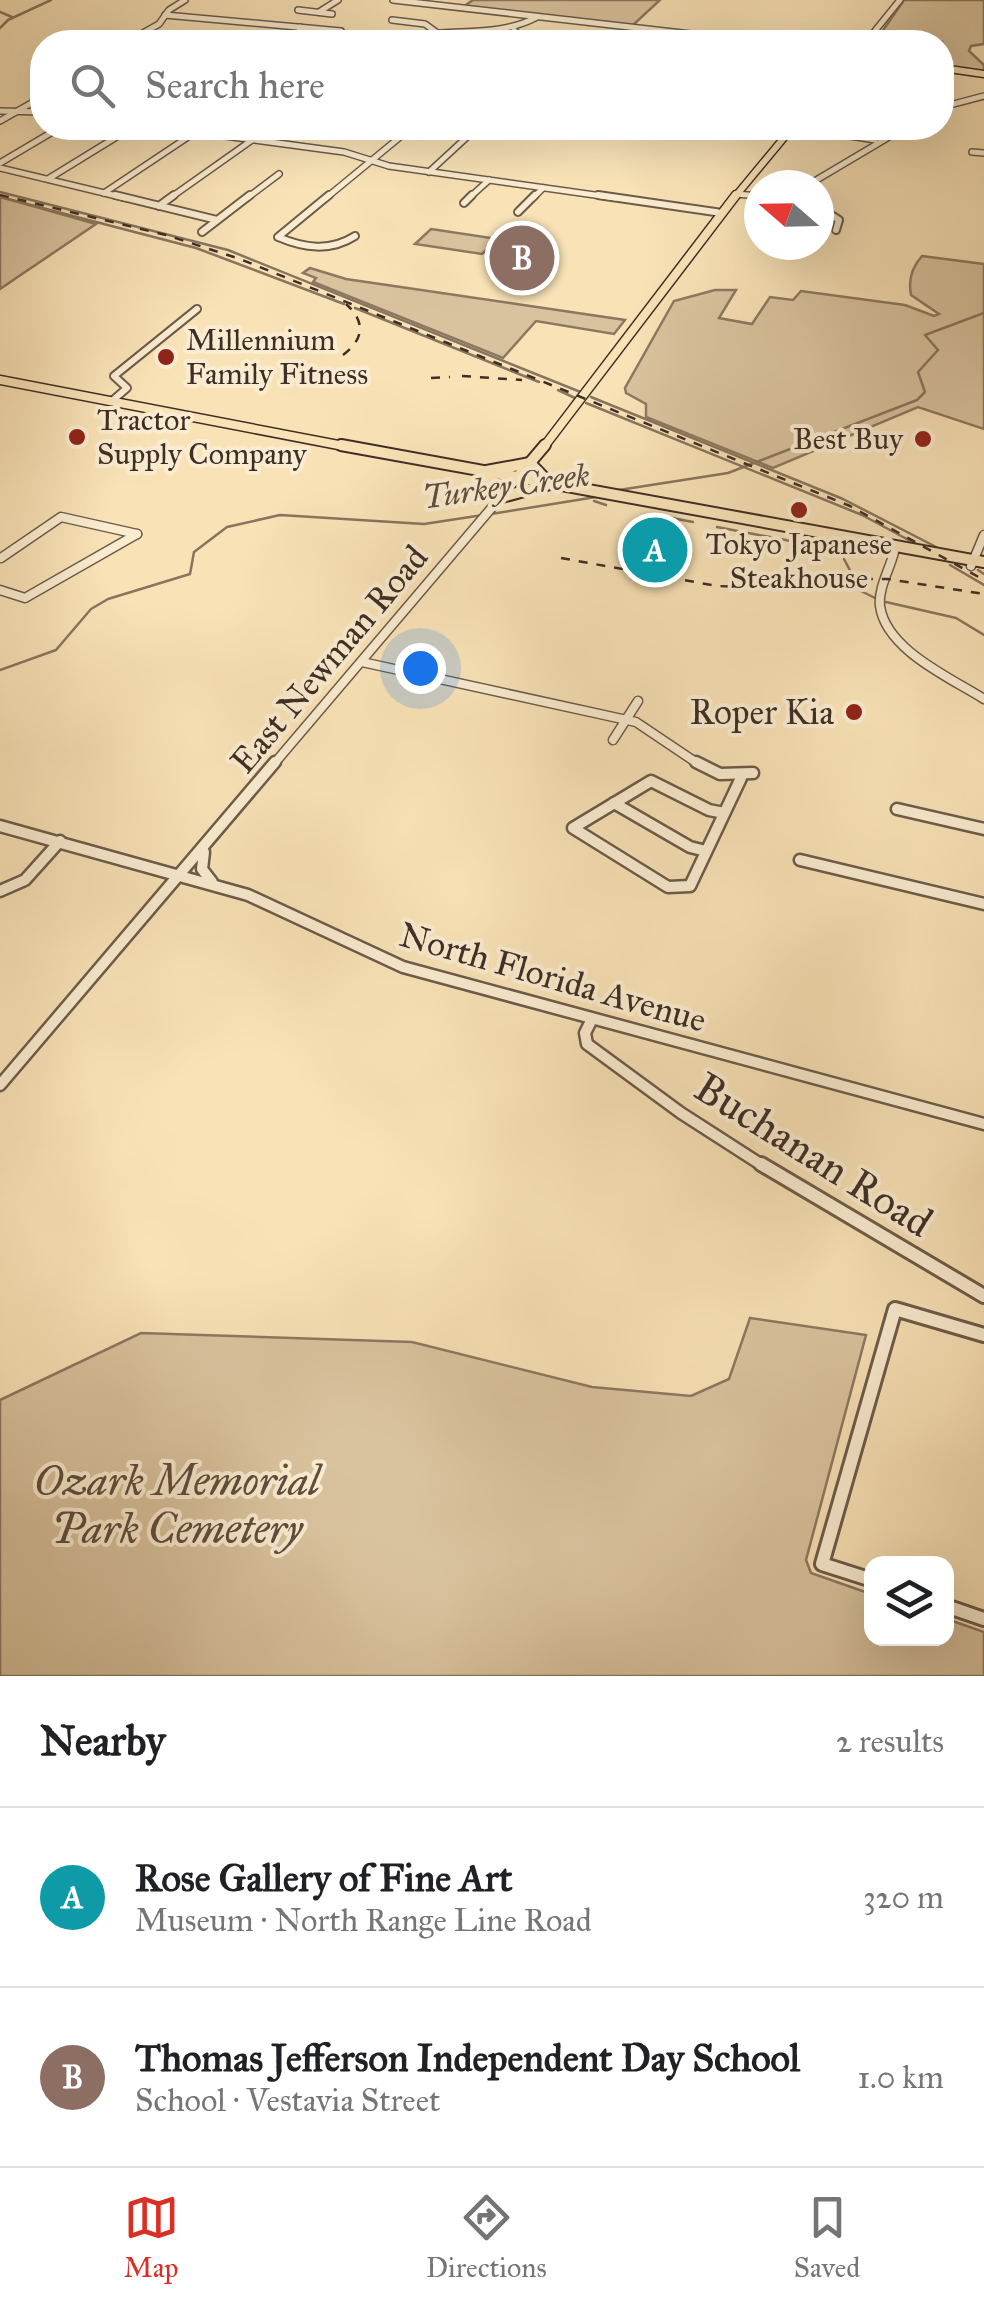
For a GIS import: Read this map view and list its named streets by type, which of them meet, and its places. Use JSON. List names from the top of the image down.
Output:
{
  "streets": {
    "street": ["East Newman Road", "North Florida Avenue", "Buchanan Road"]
  },
  "crossings": [
    ["East Newman Road", "North Florida Avenue"]
  ],
  "water": ["Turkey Creek"],
  "parks": ["Ozark Memorial Park Cemetery"],
  "places": [
    "Millennium Family Fitness",
    "Tractor Supply Company",
    "Best Buy",
    "Tokyo Japanese Steakhouse",
    "Roper Kia"
  ],
  "north": "left",
  "page": {
    "search": "Search here",
    "pins": ["B", "A"],
    "heading": ["Nearby", "2 results"],
    "list": [
      {
        "mark": "A",
        "name": "Rose Gallery of Fine Art",
        "note": "Museum · North Range Line Road",
        "value": "320 m"
      },
      {
        "mark": "B",
        "name": "Thomas Jefferson Independent Day School",
        "note": "School · Vestavia Street",
        "value": "1.0 km"
      }
    ],
    "nav": ["Map", "Directions", "Saved"]
  }
}
